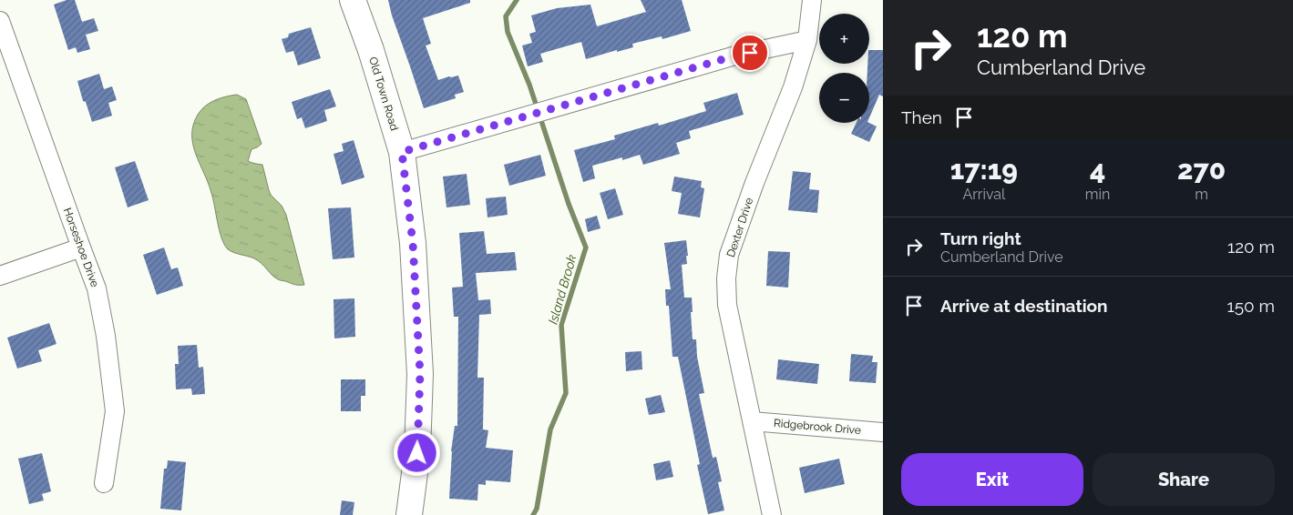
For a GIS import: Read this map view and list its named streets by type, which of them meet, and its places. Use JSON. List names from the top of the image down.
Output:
{
  "streets": {
    "main road": ["Old Town Road"],
    "street": ["Dexter Drive", "Horseshoe Drive", "Ridgebrook Drive"]
  },
  "crossings": [
    ["Dexter Drive", "Ridgebrook Drive"]
  ],
  "water": ["Island Brook"],
  "page": {
    "turn": ["120 m", "Cumberland Drive"],
    "map_buttons": ["+", "−"],
    "then": "Then",
    "eta": [
      "17:19",
      "Arrival",
      "4",
      "min",
      "270",
      "m"
    ],
    "list": [
      {
        "name": "Turn right",
        "note": "Cumberland Drive",
        "value": "120 m"
      },
      {
        "name": "Arrive at destination",
        "value": "150 m"
      }
    ],
    "buttons": ["Exit", "Share"]
  }
}
